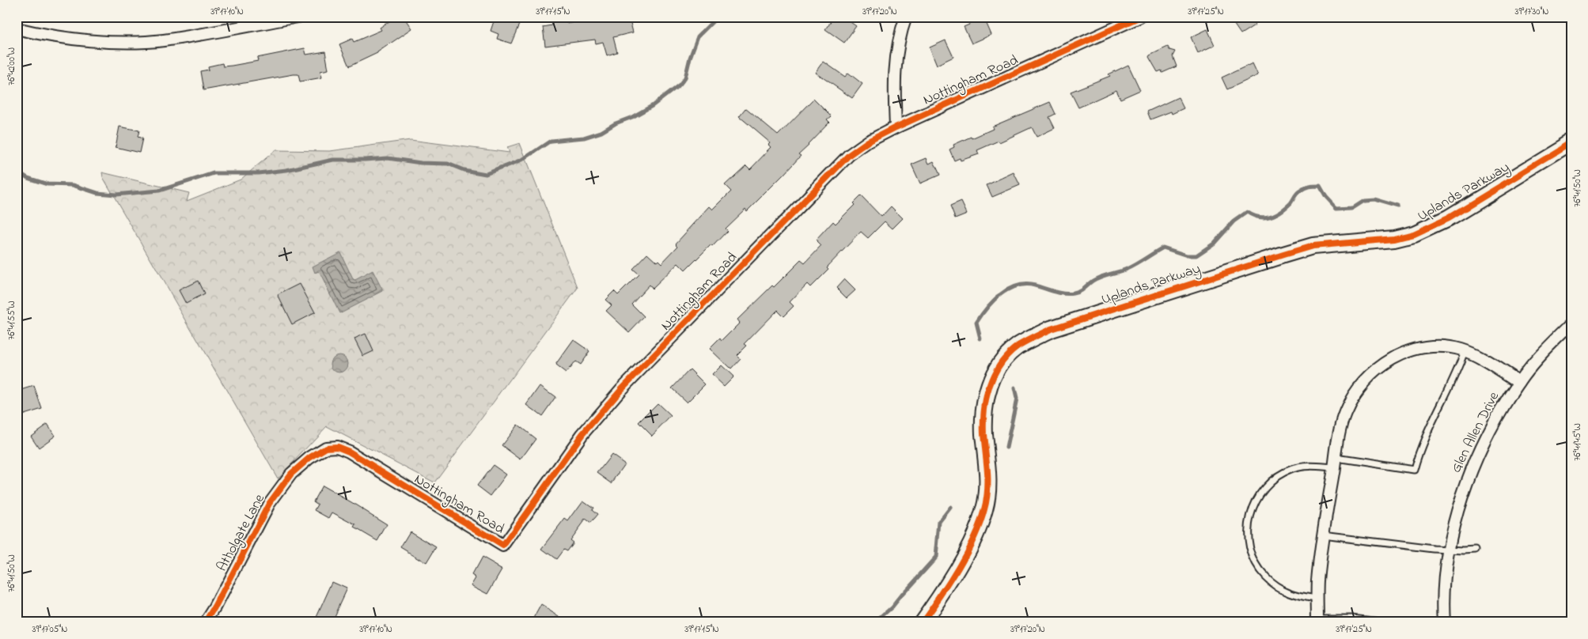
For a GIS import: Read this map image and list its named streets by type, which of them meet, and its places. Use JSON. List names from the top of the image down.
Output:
{
  "streets": {
    "street": [
      "Nottingham Road",
      "Uplands Parkway",
      "Glen Allen Drive",
      "Atholgate Lane"
    ]
  },
  "crossings": [
    ["Nottingham Road", "Atholgate Lane"]
  ],
  "coordinates": [
    "39°17'10\"N",
    "39°17'15\"N",
    "39°17'20\"N",
    "39°17'25\"N",
    "39°17'30\"N",
    "76°42'00\"W",
    "76°41'50\"W",
    "76°41'55\"W",
    "76°41'45\"W",
    "39°17'05\"N"
  ]
}
